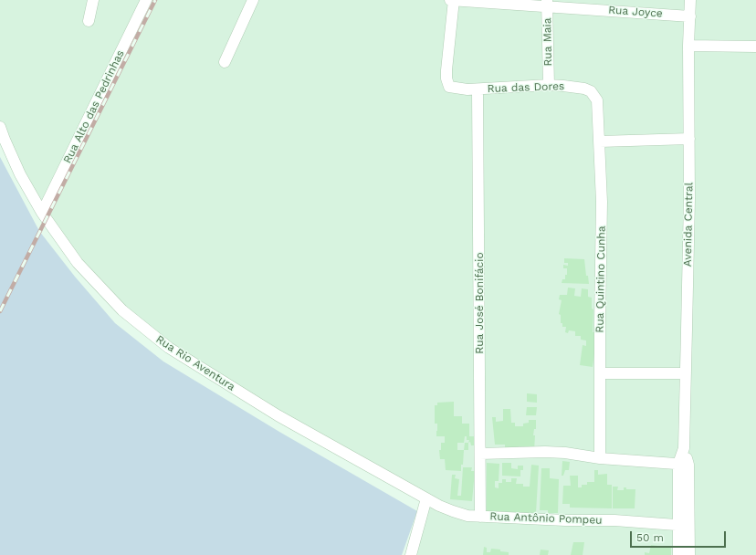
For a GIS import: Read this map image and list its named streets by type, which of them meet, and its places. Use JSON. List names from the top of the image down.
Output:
{
  "streets": {
    "street": [
      "Rua Joyce",
      "Rua Maia",
      "Rua das Dores",
      "Rua Alto das Pedrinhas",
      "Avenida Central",
      "Rua Quintino Cunha",
      "Rua José Bonifácio",
      "Rua Rio Aventura",
      "Rua Antônio Pompeu"
    ]
  },
  "crossings": [
    ["Rua Joyce", "Rua Maia"],
    ["Rua Joyce", "Rua das Dores"],
    ["Rua Joyce", "Avenida Central"],
    ["Rua Maia", "Rua das Dores"],
    ["Rua das Dores", "Rua Quintino Cunha"],
    ["Rua das Dores", "Rua José Bonifácio"],
    ["Rua Alto das Pedrinhas", "Rua Rio Aventura"],
    ["Avenida Central", "Rua Antônio Pompeu"],
    ["Rua José Bonifácio", "Rua Antônio Pompeu"],
    ["Rua Rio Aventura", "Rua Antônio Pompeu"]
  ],
  "scale_bar": "50 m"
}
